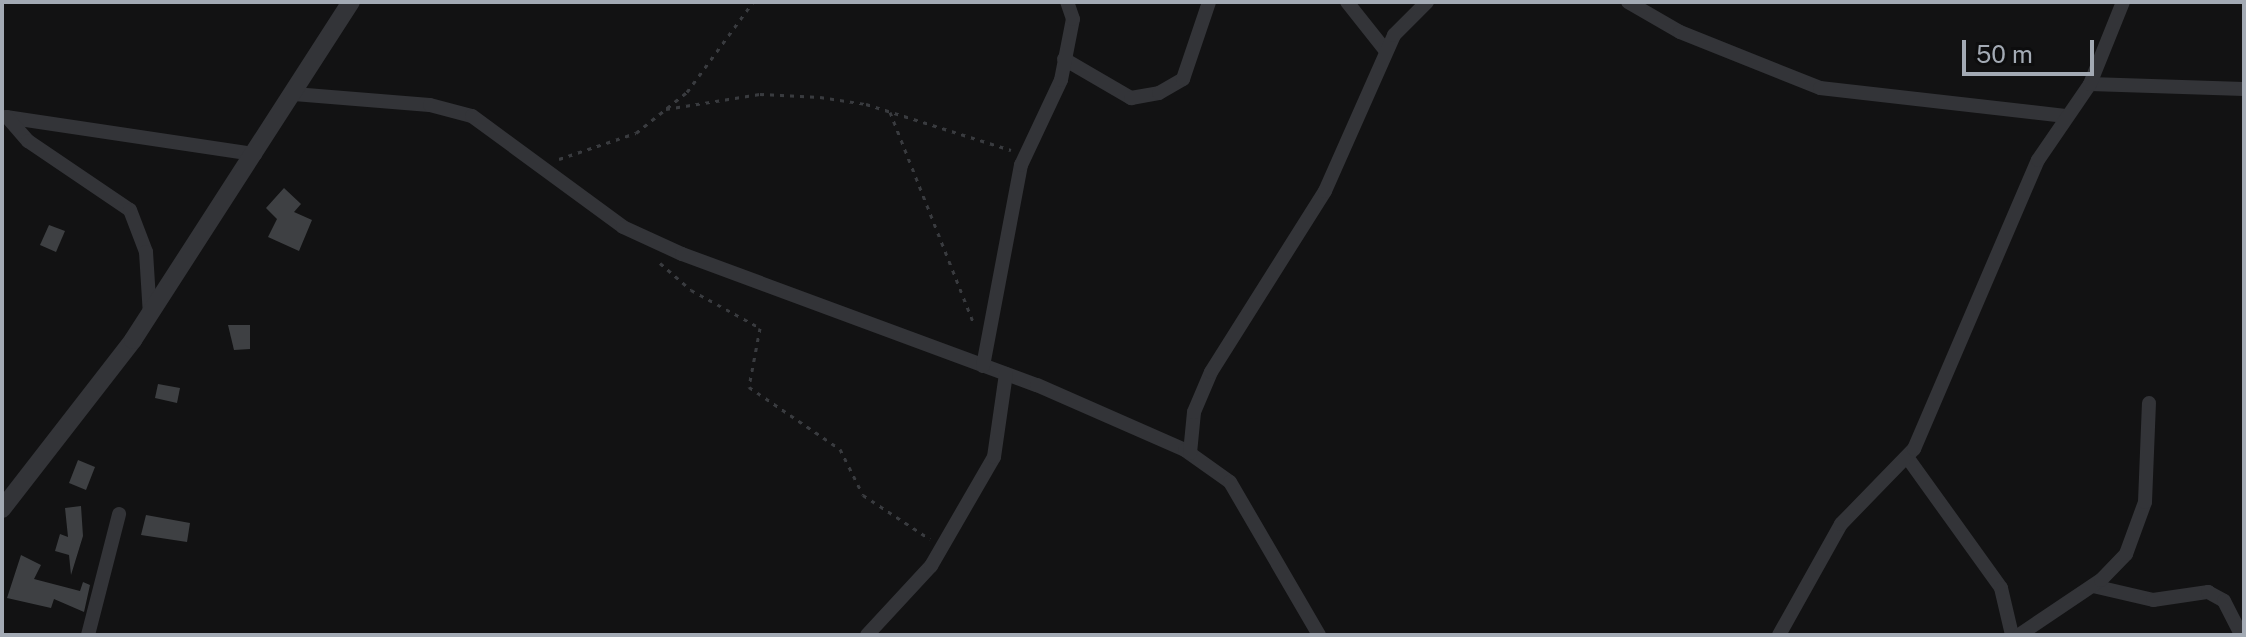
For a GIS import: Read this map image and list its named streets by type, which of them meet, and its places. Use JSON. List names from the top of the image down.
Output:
{
  "scale_bar": "50 m"
}
